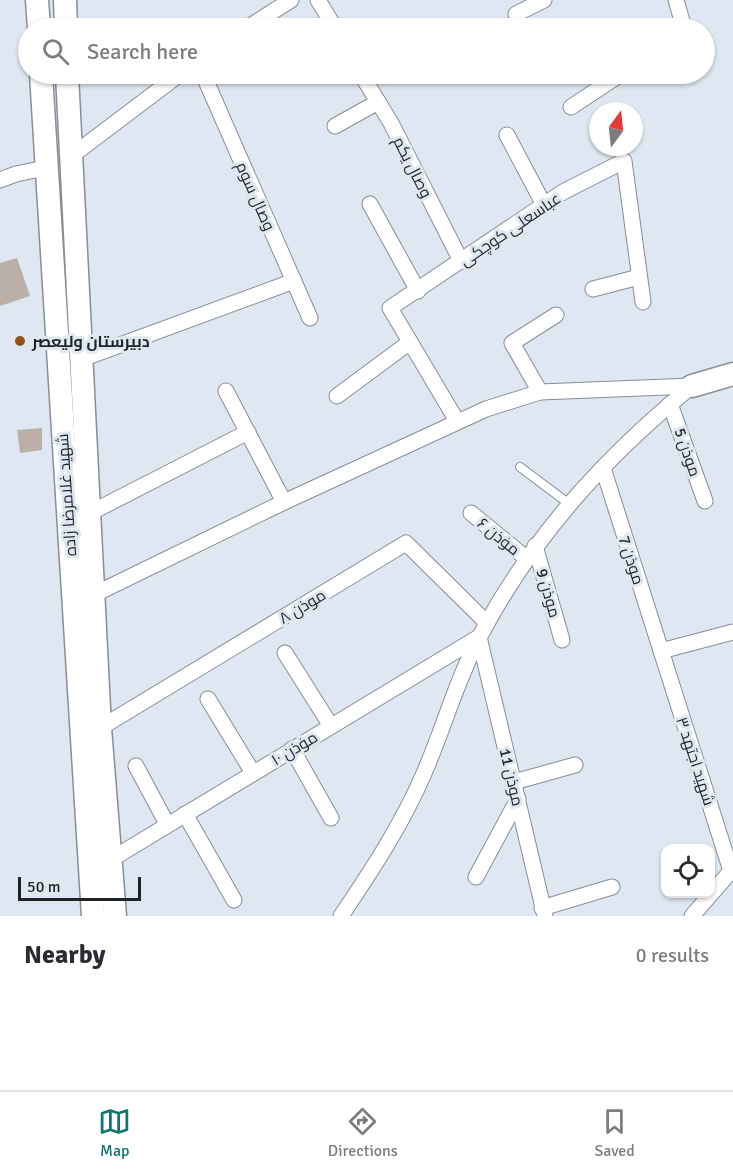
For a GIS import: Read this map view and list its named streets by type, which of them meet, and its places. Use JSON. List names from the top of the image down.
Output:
{
  "streets": {
    "street": [
      "وصال یکم",
      "وصال سوم",
      "عباسعلی کوچکی",
      "موذن 5",
      "شهید غلامرضا زاده",
      "موٰذن ۶",
      "موذن 7",
      "موذن 9",
      "موذن ۸",
      "موٰذن ۱۰",
      "شهید اجتهد ۳",
      "موذن 11"
    ]
  },
  "crossings": [
    ["وصال یکم", "عباسعلی کوچکی"],
    ["شهید غلامرضا زاده", "موذن ۸"],
    ["شهید غلامرضا زاده", "موٰذن ۱۰"],
    ["موٰذن ۶", "موذن 9"],
    ["موذن 7", "شهید اجتهد ۳"],
    ["موٰذن ۱۰", "موذن 11"]
  ],
  "places": ["دبیرستان ولیعصر"],
  "scale_bar": "50 m",
  "north": "top",
  "page": {
    "search": "Search here",
    "scale": "50 m",
    "heading": ["Nearby", "0 results"],
    "nav": ["Map", "Directions", "Saved"]
  }
}
